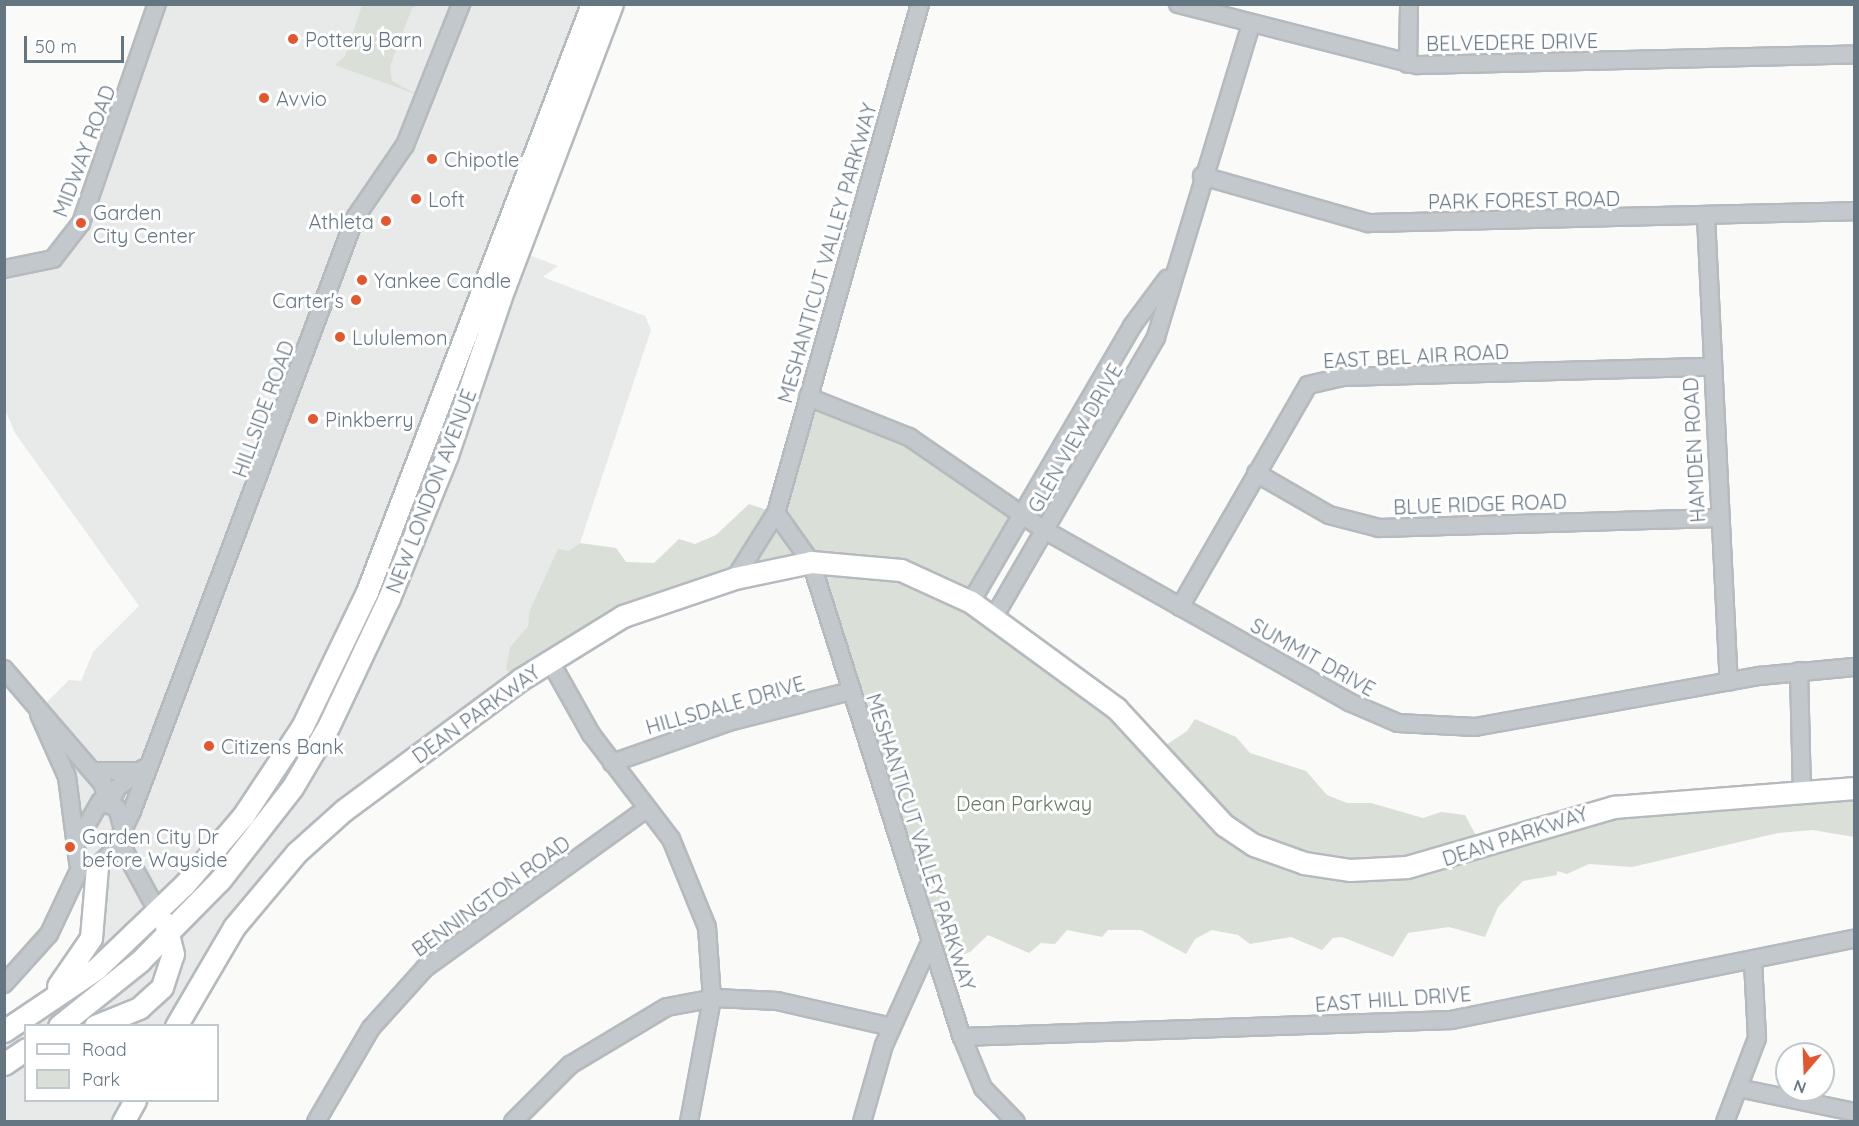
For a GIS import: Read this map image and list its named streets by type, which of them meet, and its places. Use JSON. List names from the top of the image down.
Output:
{
  "streets": {
    "main road": ["NEW LONDON AVENUE", "DEAN PARKWAY"],
    "street": [
      "BELVEDERE DRIVE",
      "MIDWAY ROAD",
      "PARK FOREST ROAD",
      "MESHANTICUT VALLEY PARKWAY",
      "EAST BEL AIR ROAD",
      "HILLSIDE ROAD",
      "GLEN VIEW DRIVE",
      "HAMDEN ROAD",
      "BLUE RIDGE ROAD",
      "SUMMIT DRIVE",
      "HILLSDALE DRIVE",
      "BENNINGTON ROAD",
      "EAST HILL DRIVE"
    ]
  },
  "crossings": [
    ["BELVEDERE DRIVE", "GLEN VIEW DRIVE"],
    ["PARK FOREST ROAD", "GLEN VIEW DRIVE"],
    ["PARK FOREST ROAD", "HAMDEN ROAD"],
    ["MESHANTICUT VALLEY PARKWAY", "SUMMIT DRIVE"],
    ["MESHANTICUT VALLEY PARKWAY", "HILLSDALE DRIVE"],
    ["MESHANTICUT VALLEY PARKWAY", "DEAN PARKWAY"],
    ["MESHANTICUT VALLEY PARKWAY", "EAST HILL DRIVE"],
    ["EAST BEL AIR ROAD", "HAMDEN ROAD"],
    ["EAST BEL AIR ROAD", "BLUE RIDGE ROAD"],
    ["EAST BEL AIR ROAD", "SUMMIT DRIVE"],
    ["GLEN VIEW DRIVE", "SUMMIT DRIVE"],
    ["GLEN VIEW DRIVE", "DEAN PARKWAY"],
    ["HAMDEN ROAD", "BLUE RIDGE ROAD"],
    ["HAMDEN ROAD", "SUMMIT DRIVE"]
  ],
  "parks": ["Dean Parkway"],
  "places": [
    "Pottery Barn",
    "Avvio",
    "Chipotle",
    "Loft",
    "Athleta",
    "Garden City Center",
    "Yankee Candle",
    "Carter's",
    "Lululemon",
    "Pinkberry",
    "Citizens Bank",
    "Garden City Dr before Wayside"
  ],
  "legend": ["Road", "Park"],
  "scale_bar": "50 m",
  "north": "bottom"
}
